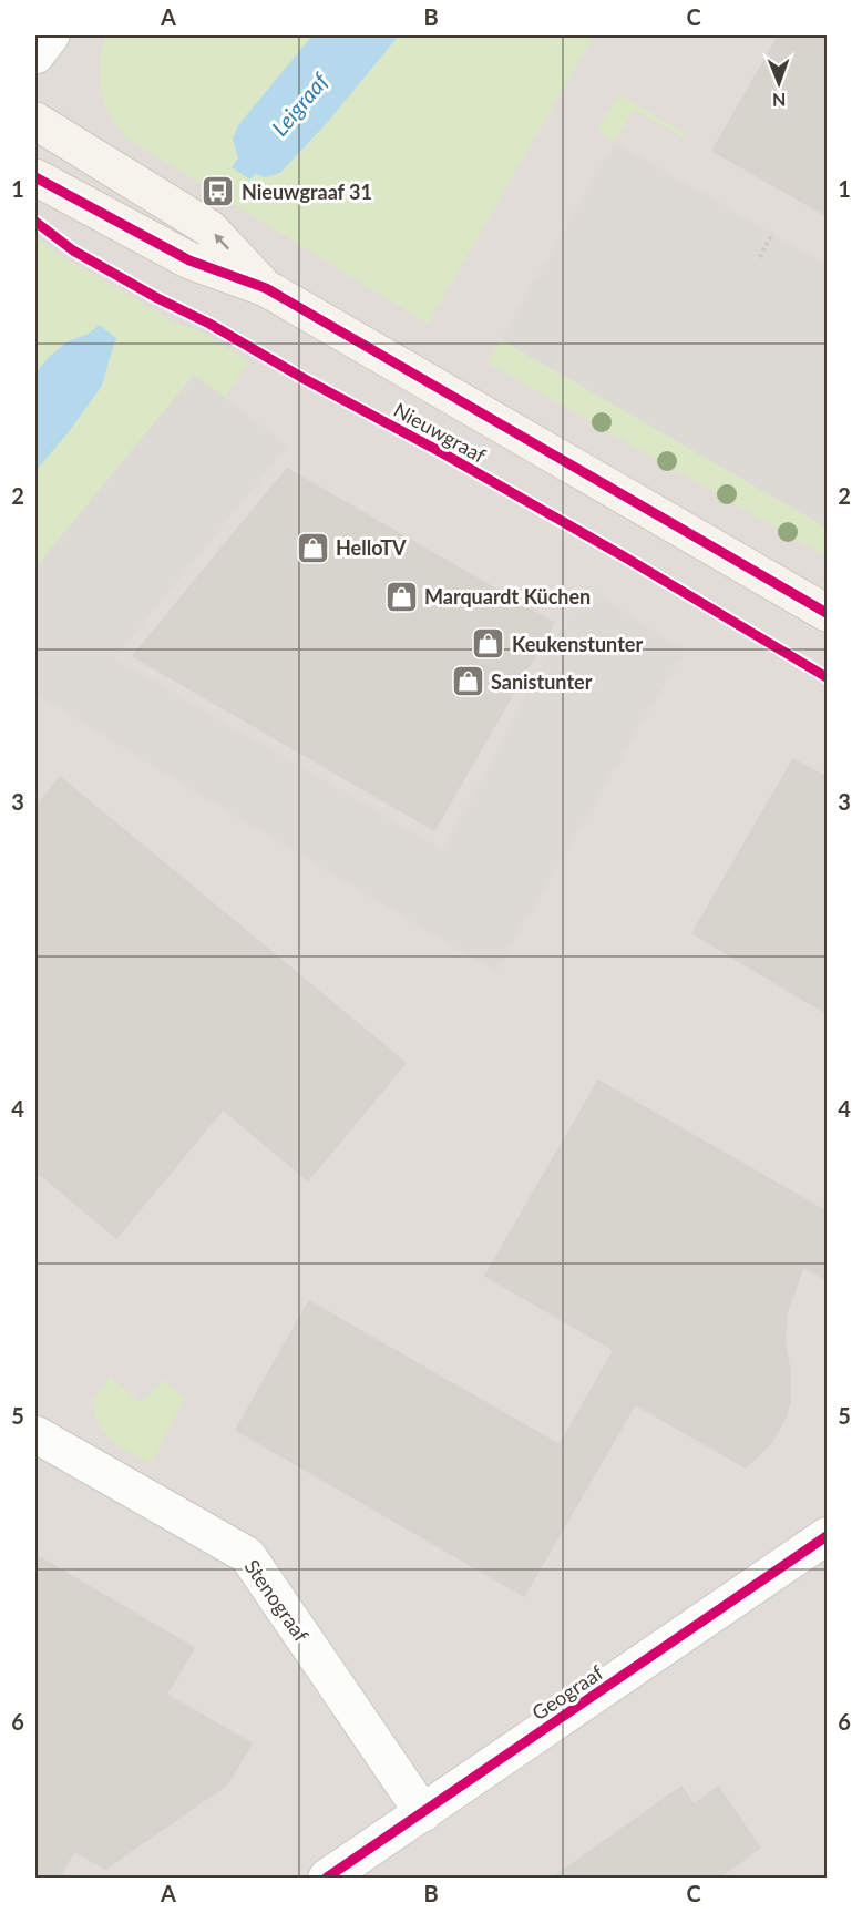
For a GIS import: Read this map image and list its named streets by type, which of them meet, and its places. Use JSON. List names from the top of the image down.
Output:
{
  "streets": {
    "street": ["Nieuwgraaf", "Stenograaf", "Geograaf"]
  },
  "crossings": [
    ["Stenograaf", "Geograaf"]
  ],
  "water": ["Leigraaf"],
  "places": {
    "bus stop": ["Nieuwgraaf 31"],
    "shop": [
      "HelloTV",
      "Marquardt Küchen",
      "Keukenstunter",
      "Sanistunter"
    ]
  },
  "north": "bottom",
  "grid": {
    "columns": ["A", "B", "C"],
    "rows": [
      "1",
      "2",
      "3",
      "4",
      "5",
      "6"
    ]
  }
}
